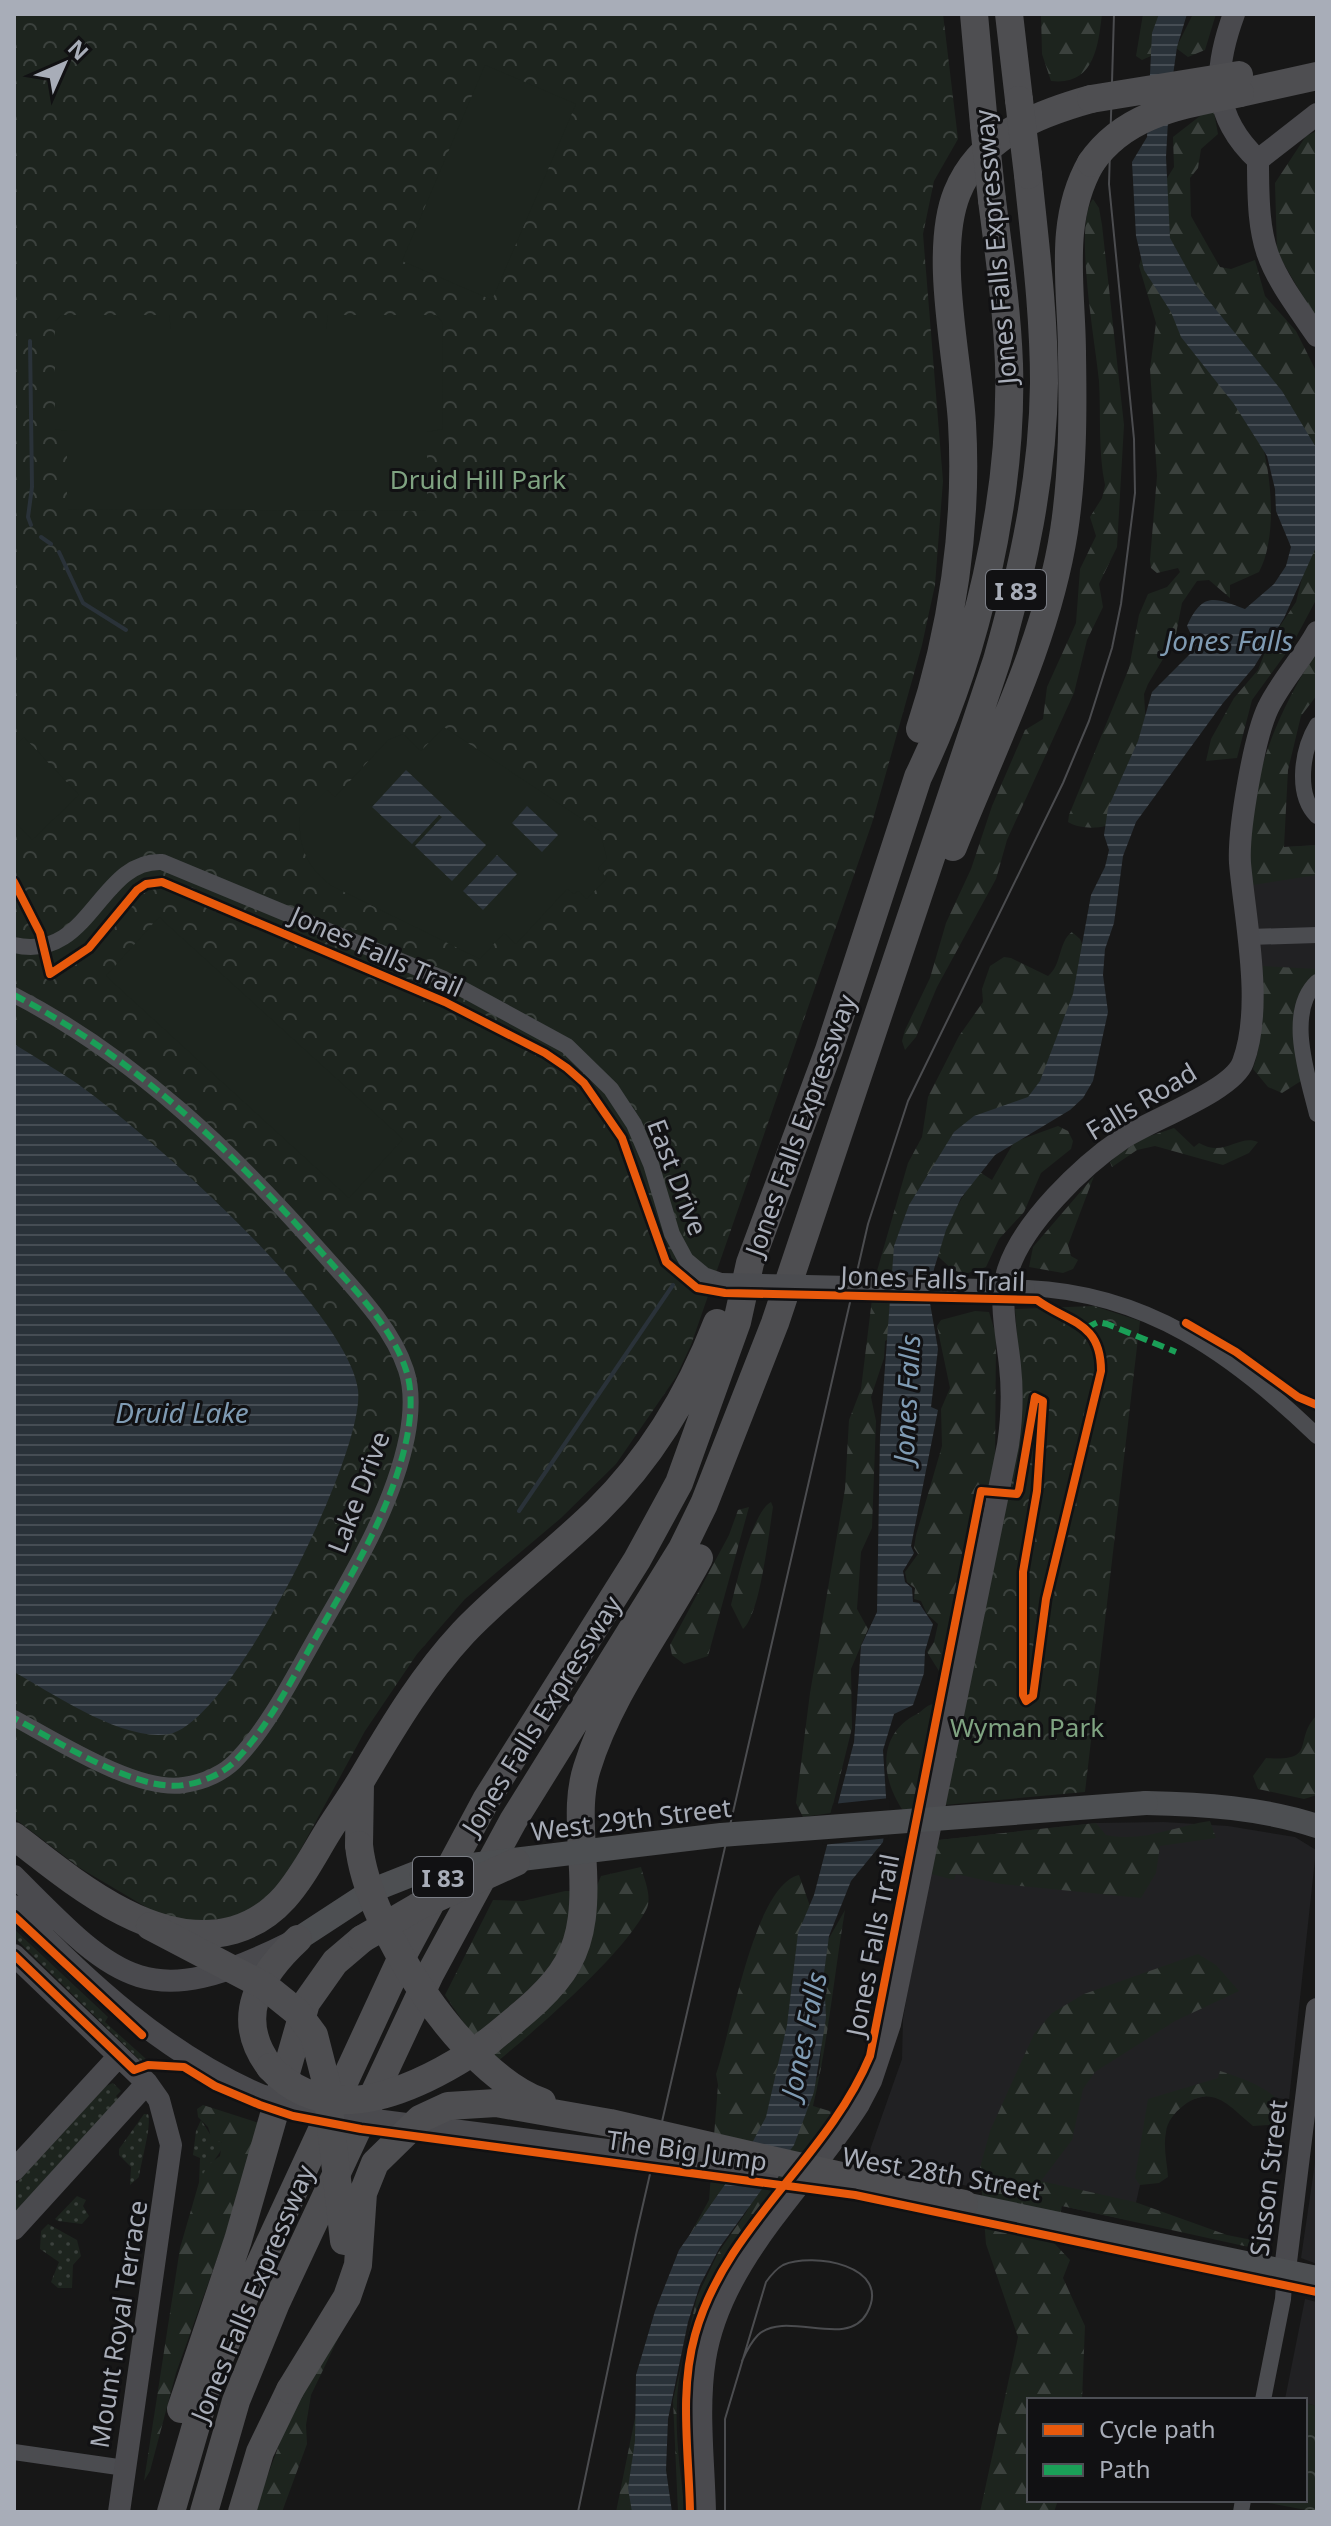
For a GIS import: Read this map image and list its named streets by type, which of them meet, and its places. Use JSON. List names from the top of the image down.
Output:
{
  "streets": {
    "highway": ["Jones Falls Expressway", "I 83"],
    "main road": [
      "Falls Road",
      "West 29th Street",
      "West 28th Street",
      "Sisson Street",
      "Mount Royal Terrace"
    ],
    "street": ["East Drive", "Lake Drive"],
    "cycle path": ["Jones Falls Trail", "The Big Jump"]
  },
  "crossings": [
    ["West 28th Street", "Sisson Street"]
  ],
  "water": ["Jones Falls", "Druid Lake"],
  "parks": ["Druid Hill Park", "Wyman Park"],
  "legend": ["Cycle path", "Path"],
  "north": "top right"
}
